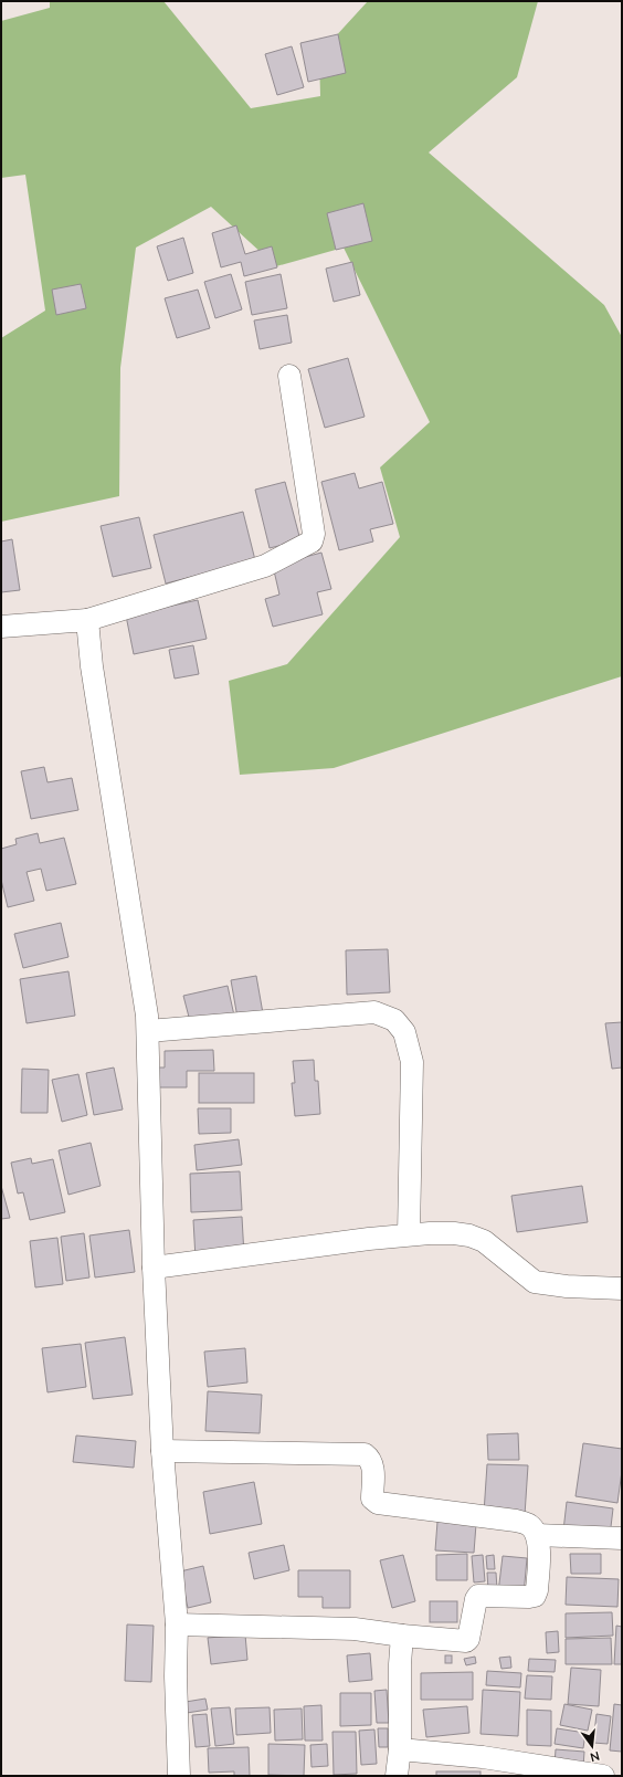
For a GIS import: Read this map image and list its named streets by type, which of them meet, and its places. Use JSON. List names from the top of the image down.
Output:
{
  "north": "bottom"
}
